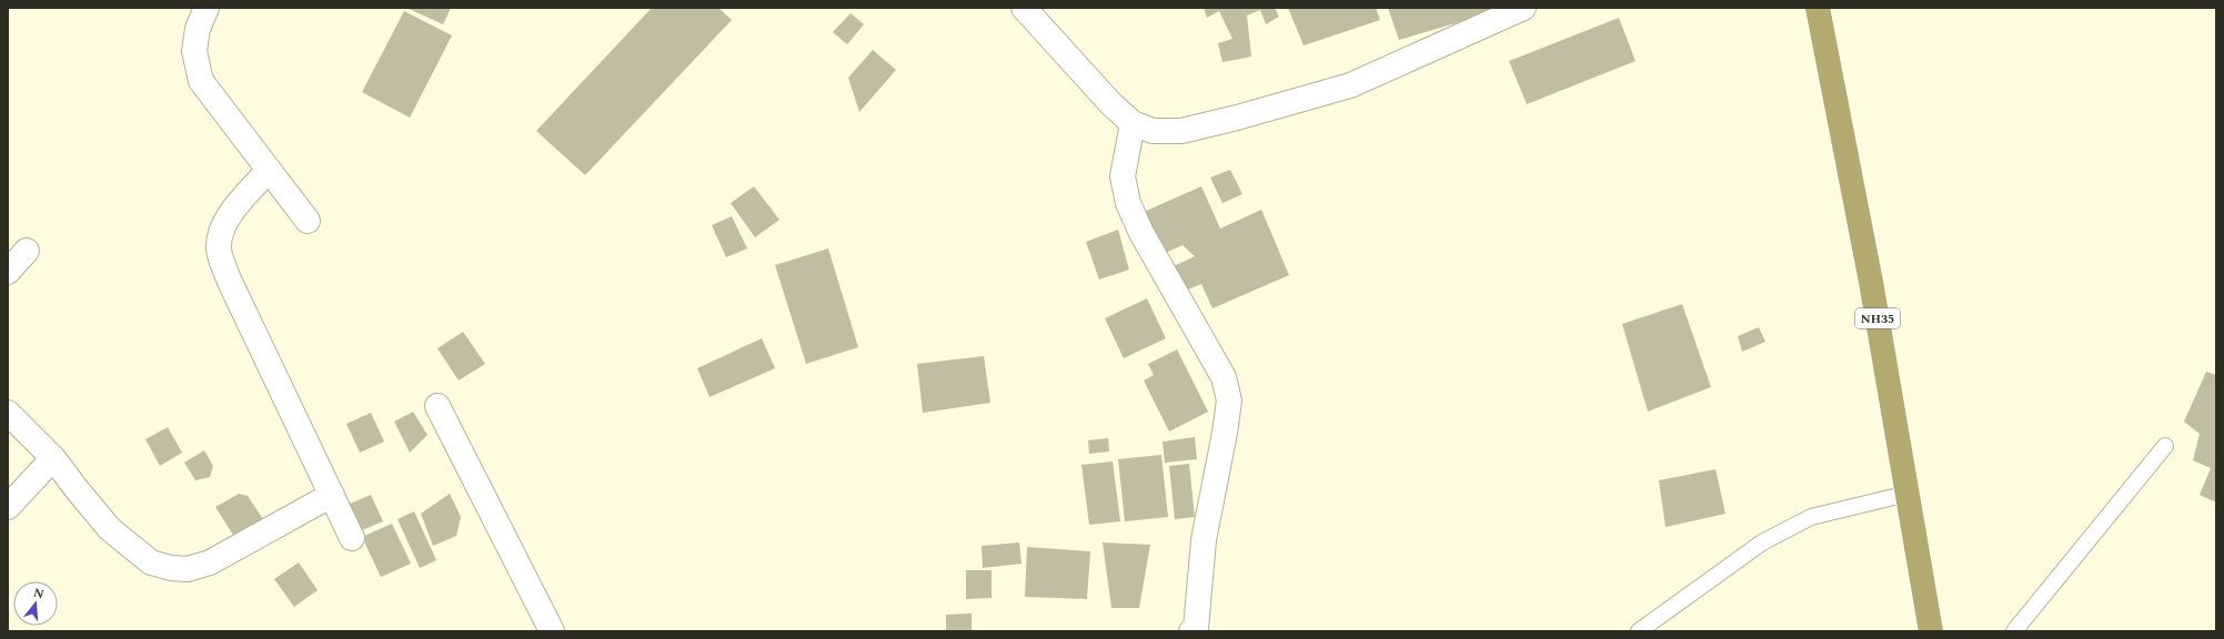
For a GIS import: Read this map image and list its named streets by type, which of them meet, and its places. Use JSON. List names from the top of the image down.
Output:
{
  "streets": {
    "highway": ["NH35"]
  },
  "north": "top"
}
